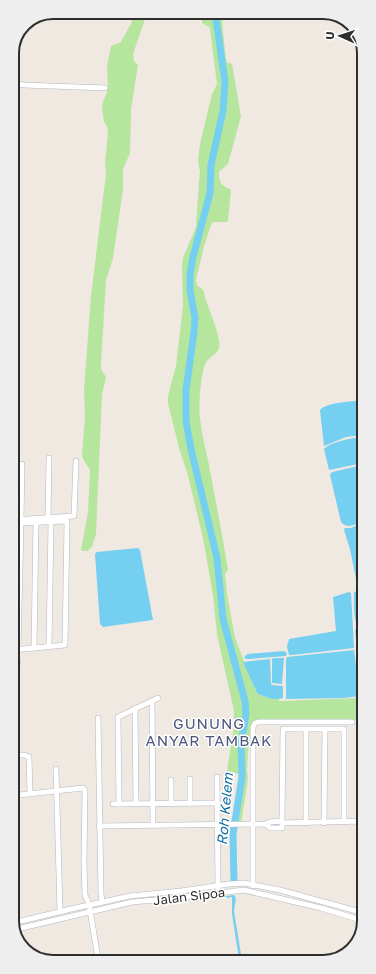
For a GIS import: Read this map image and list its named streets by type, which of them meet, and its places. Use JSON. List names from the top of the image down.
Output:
{
  "streets": {
    "street": ["Jalan Sipoa"]
  },
  "districts": ["GUNUNG ANYAR TAMBAK"],
  "water": ["Roh Kelem"],
  "north": "left"
}
